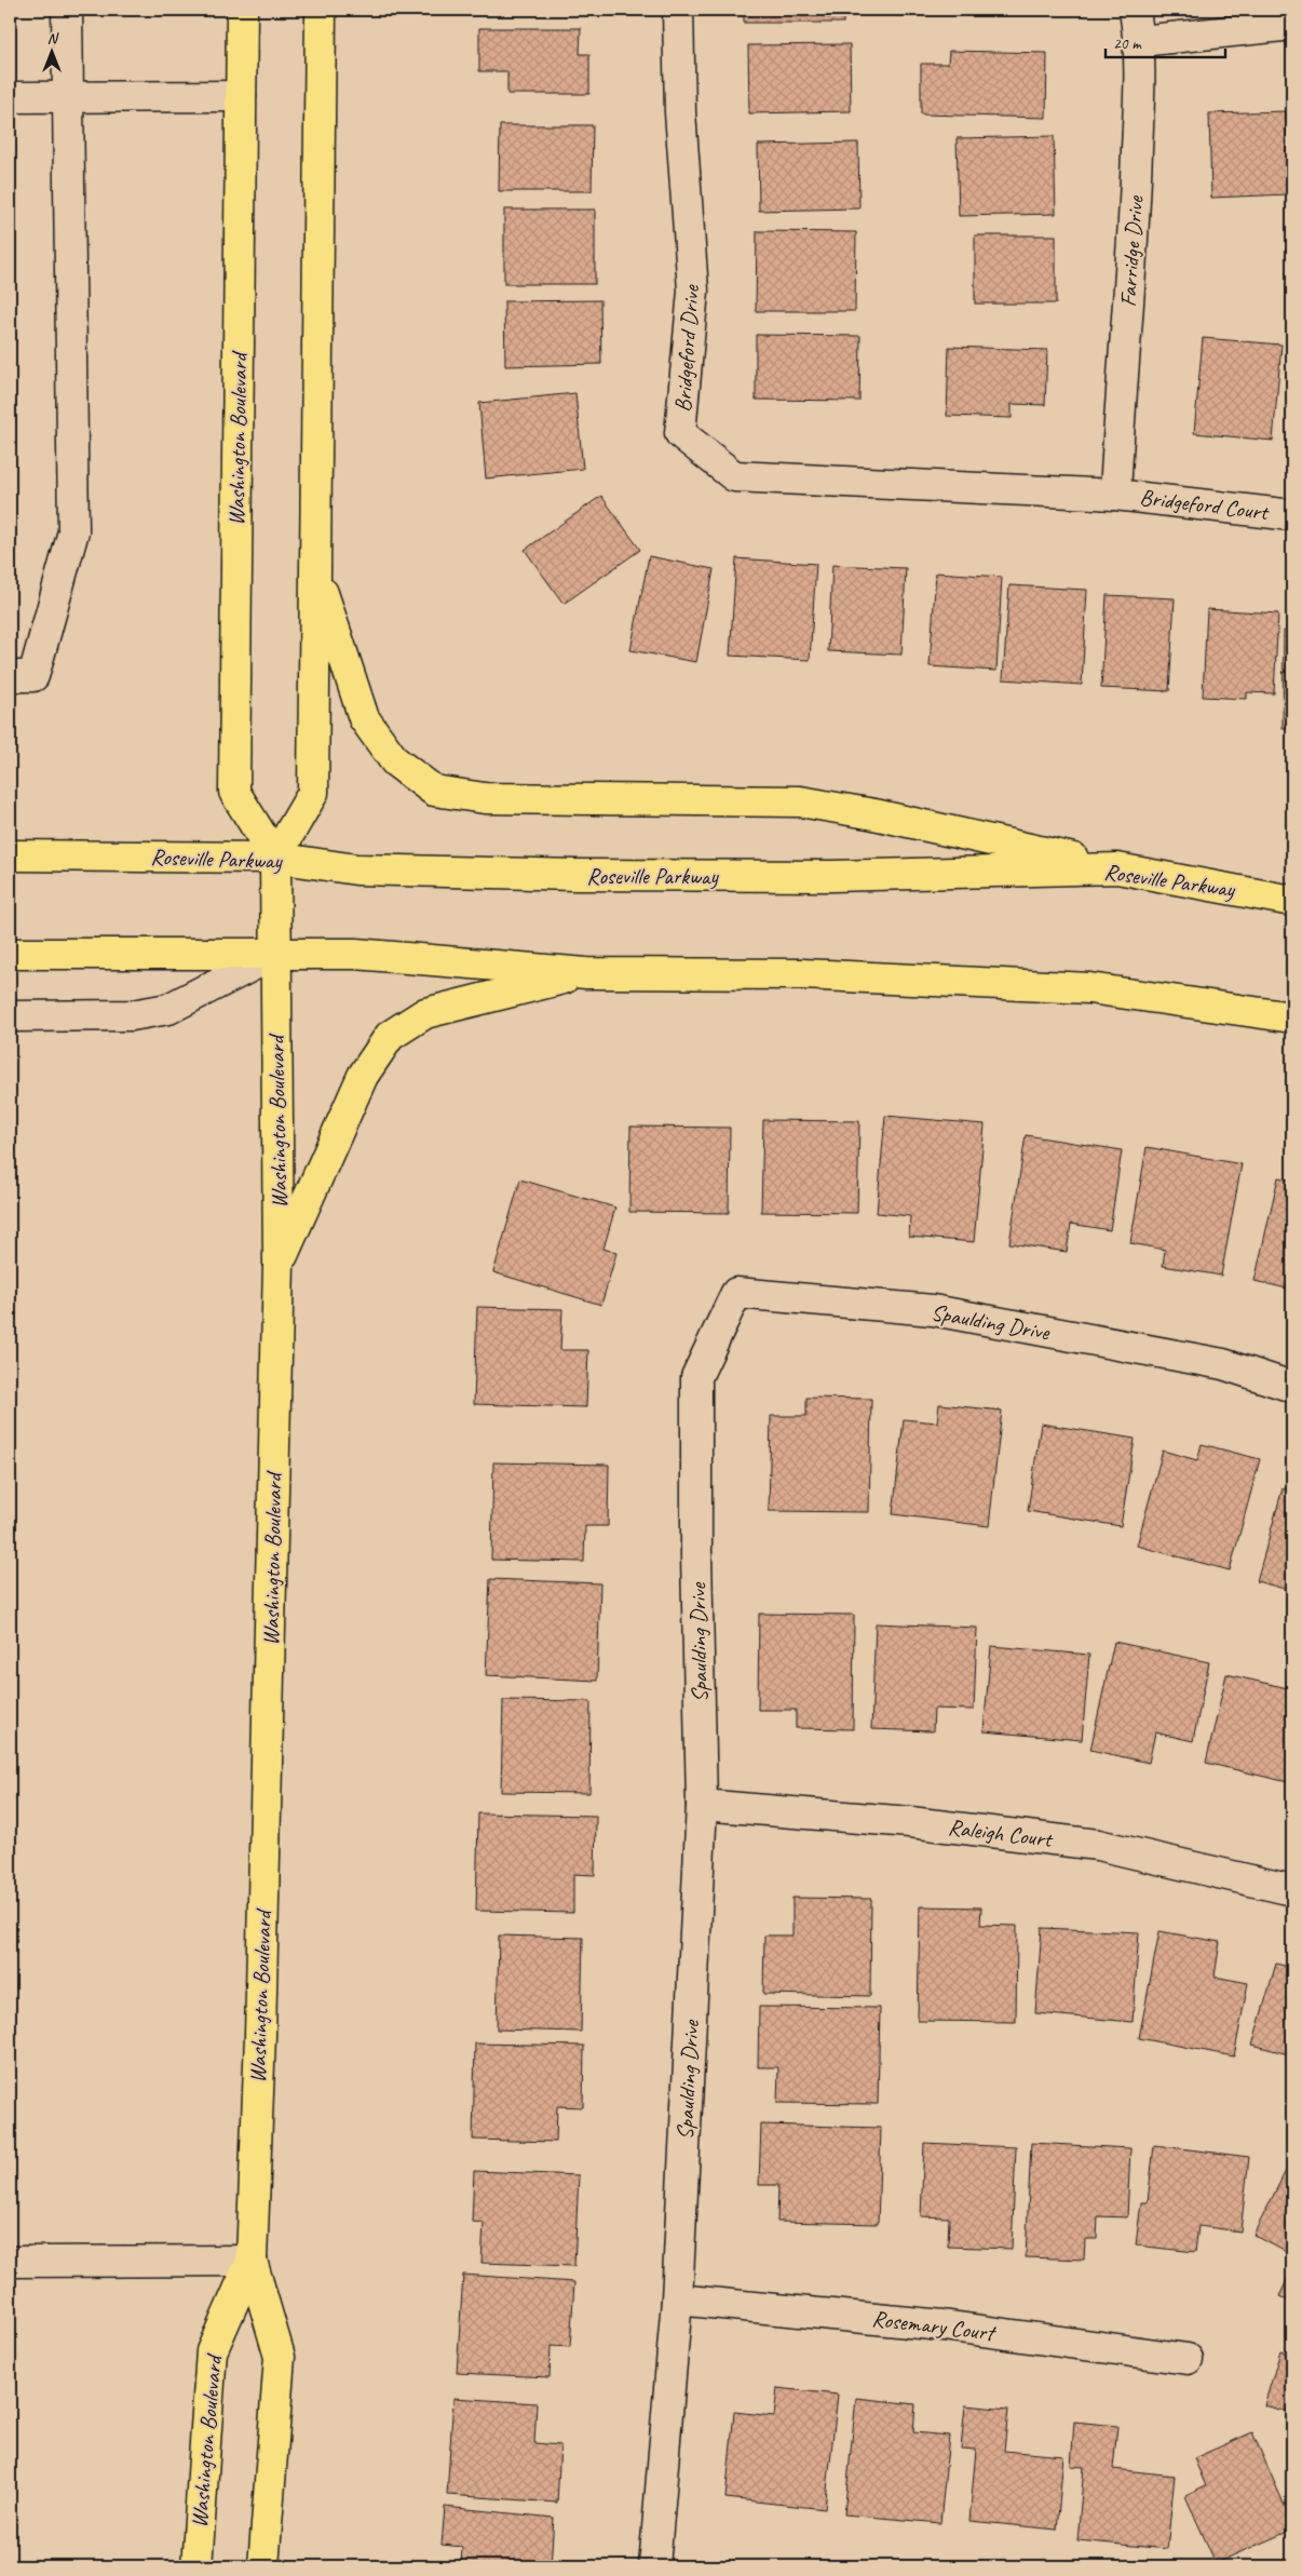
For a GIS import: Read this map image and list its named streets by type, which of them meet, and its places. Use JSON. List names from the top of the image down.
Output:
{
  "streets": {
    "main road": ["Washington Boulevard", "Roseville Parkway"],
    "street": [
      "Farridge Drive",
      "Bridgeford Drive",
      "Bridgeford Court",
      "Spaulding Drive",
      "Raleigh Court",
      "Rosemary Court"
    ]
  },
  "crossings": [
    ["Farridge Drive", "Bridgeford Drive"],
    ["Farridge Drive", "Bridgeford Court"],
    ["Bridgeford Drive", "Bridgeford Court"],
    ["Washington Boulevard", "Roseville Parkway"],
    ["Spaulding Drive", "Raleigh Court"],
    ["Spaulding Drive", "Rosemary Court"]
  ],
  "scale_bar": "20 m",
  "north": "top"
}
